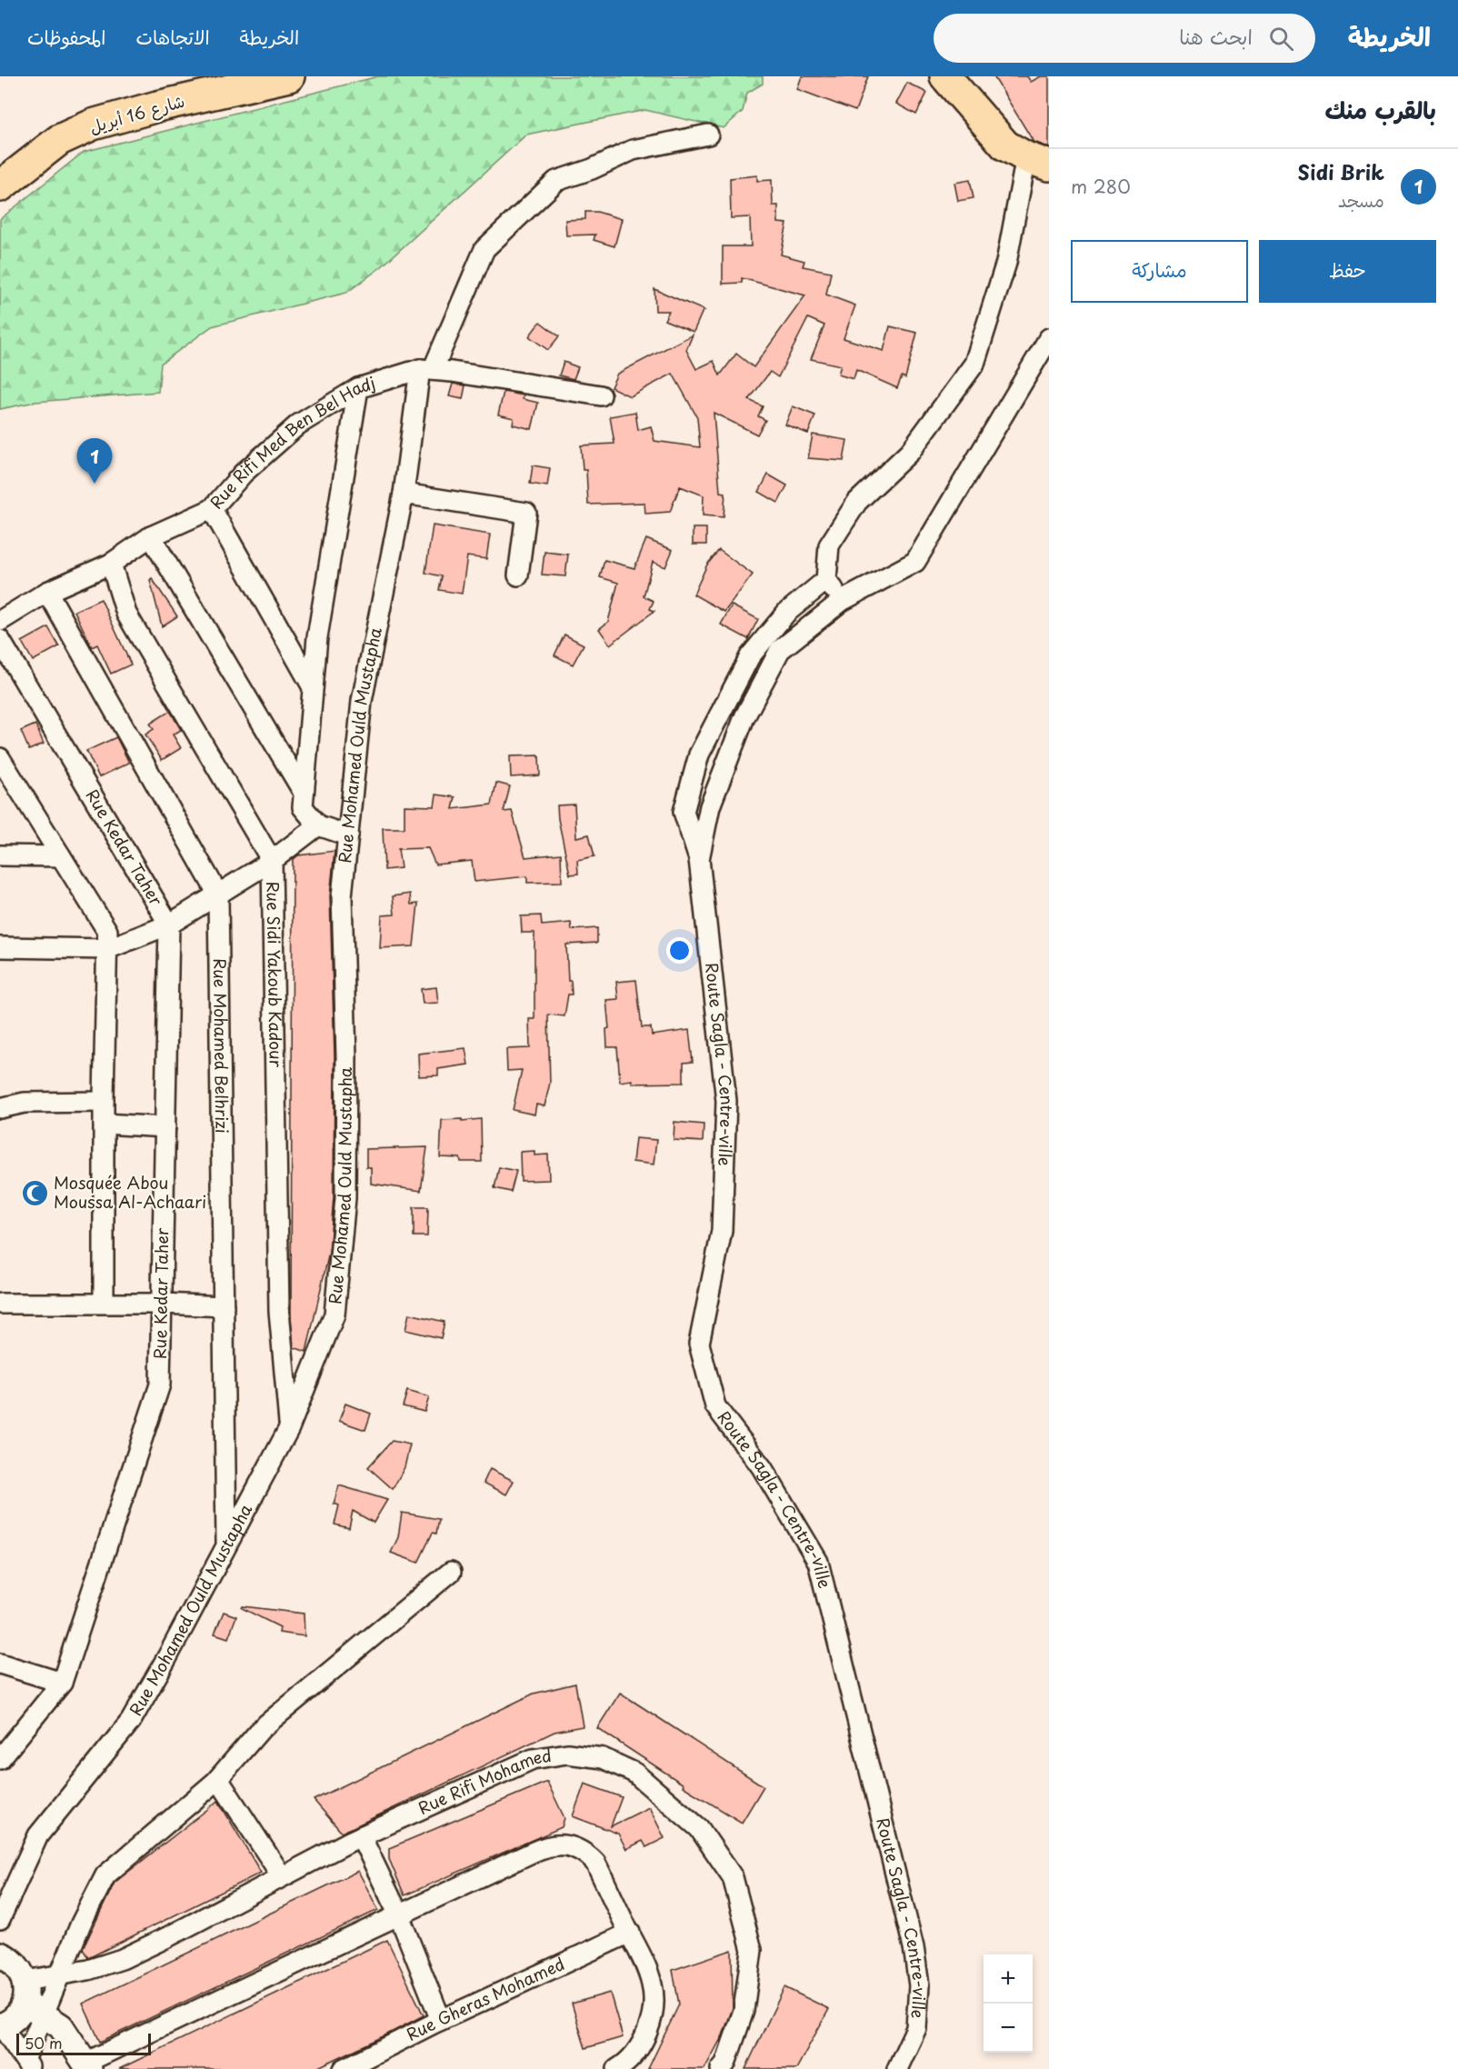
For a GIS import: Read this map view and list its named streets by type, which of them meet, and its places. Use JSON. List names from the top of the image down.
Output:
{
  "streets": {
    "main road": ["شارع 16 أبريل"],
    "street": [
      "Rue Rifi Med Ben Bel Hadj",
      "Rue Mohamed Ould Mustapha",
      "Rue Kedar Taher",
      "Rue Sidi Yakoub Kadour",
      "Rue Mohamed Belhrizi",
      "Route Sagla - Centre-ville",
      "Rue Rifi Mohamed",
      "Rue Gheras Mohamed"
    ]
  },
  "crossings": [
    ["Rue Rifi Med Ben Bel Hadj", "Rue Mohamed Ould Mustapha"],
    ["Rue Rifi Med Ben Bel Hadj", "Rue Sidi Yakoub Kadour"],
    ["Rue Rifi Med Ben Bel Hadj", "Rue Mohamed Belhrizi"],
    ["Rue Mohamed Ould Mustapha", "Rue Sidi Yakoub Kadour"],
    ["Rue Mohamed Ould Mustapha", "Rue Mohamed Belhrizi"]
  ],
  "places": {
    "mosque": ["Mosquée Abou Moussa Al-Achaari"]
  },
  "scale_bar": "50 m",
  "page": {
    "header": "الخريطة",
    "search": "ابحث هنا",
    "nav": ["الخريطة", "الاتجاهات", "المحفوظات"],
    "heading": "بالقرب منك",
    "list": [
      {
        "mark": "1",
        "name": "Sidi Brik",
        "note": "مسجد",
        "value": "280 m"
      }
    ],
    "buttons": ["حفظ", "مشاركة"],
    "pins": "1",
    "map_buttons": ["+", "−"],
    "scale": "50 m"
  }
}
